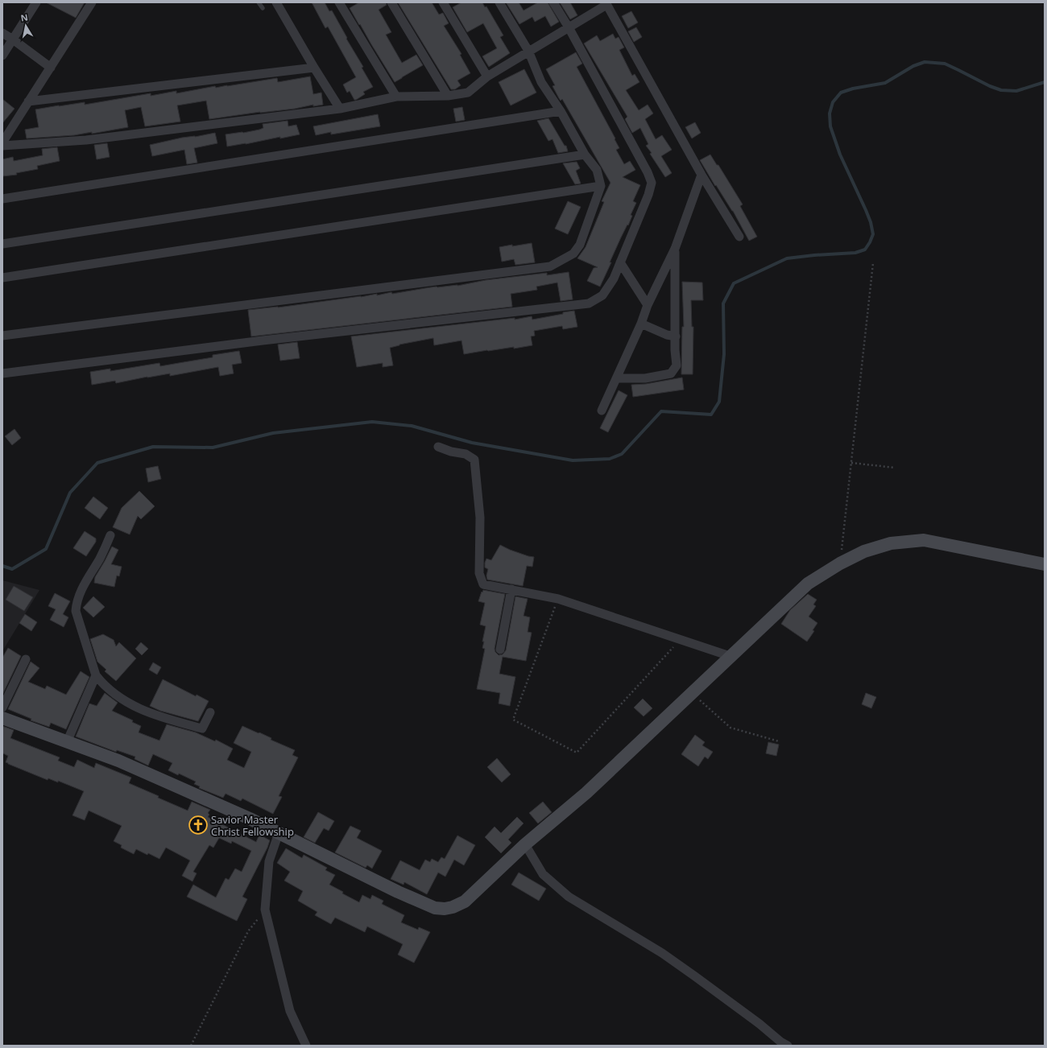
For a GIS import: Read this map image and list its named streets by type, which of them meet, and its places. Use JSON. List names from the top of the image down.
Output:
{
  "places": {
    "church": ["Savior Master Christ Fellowship"]
  },
  "north": "top"
}
